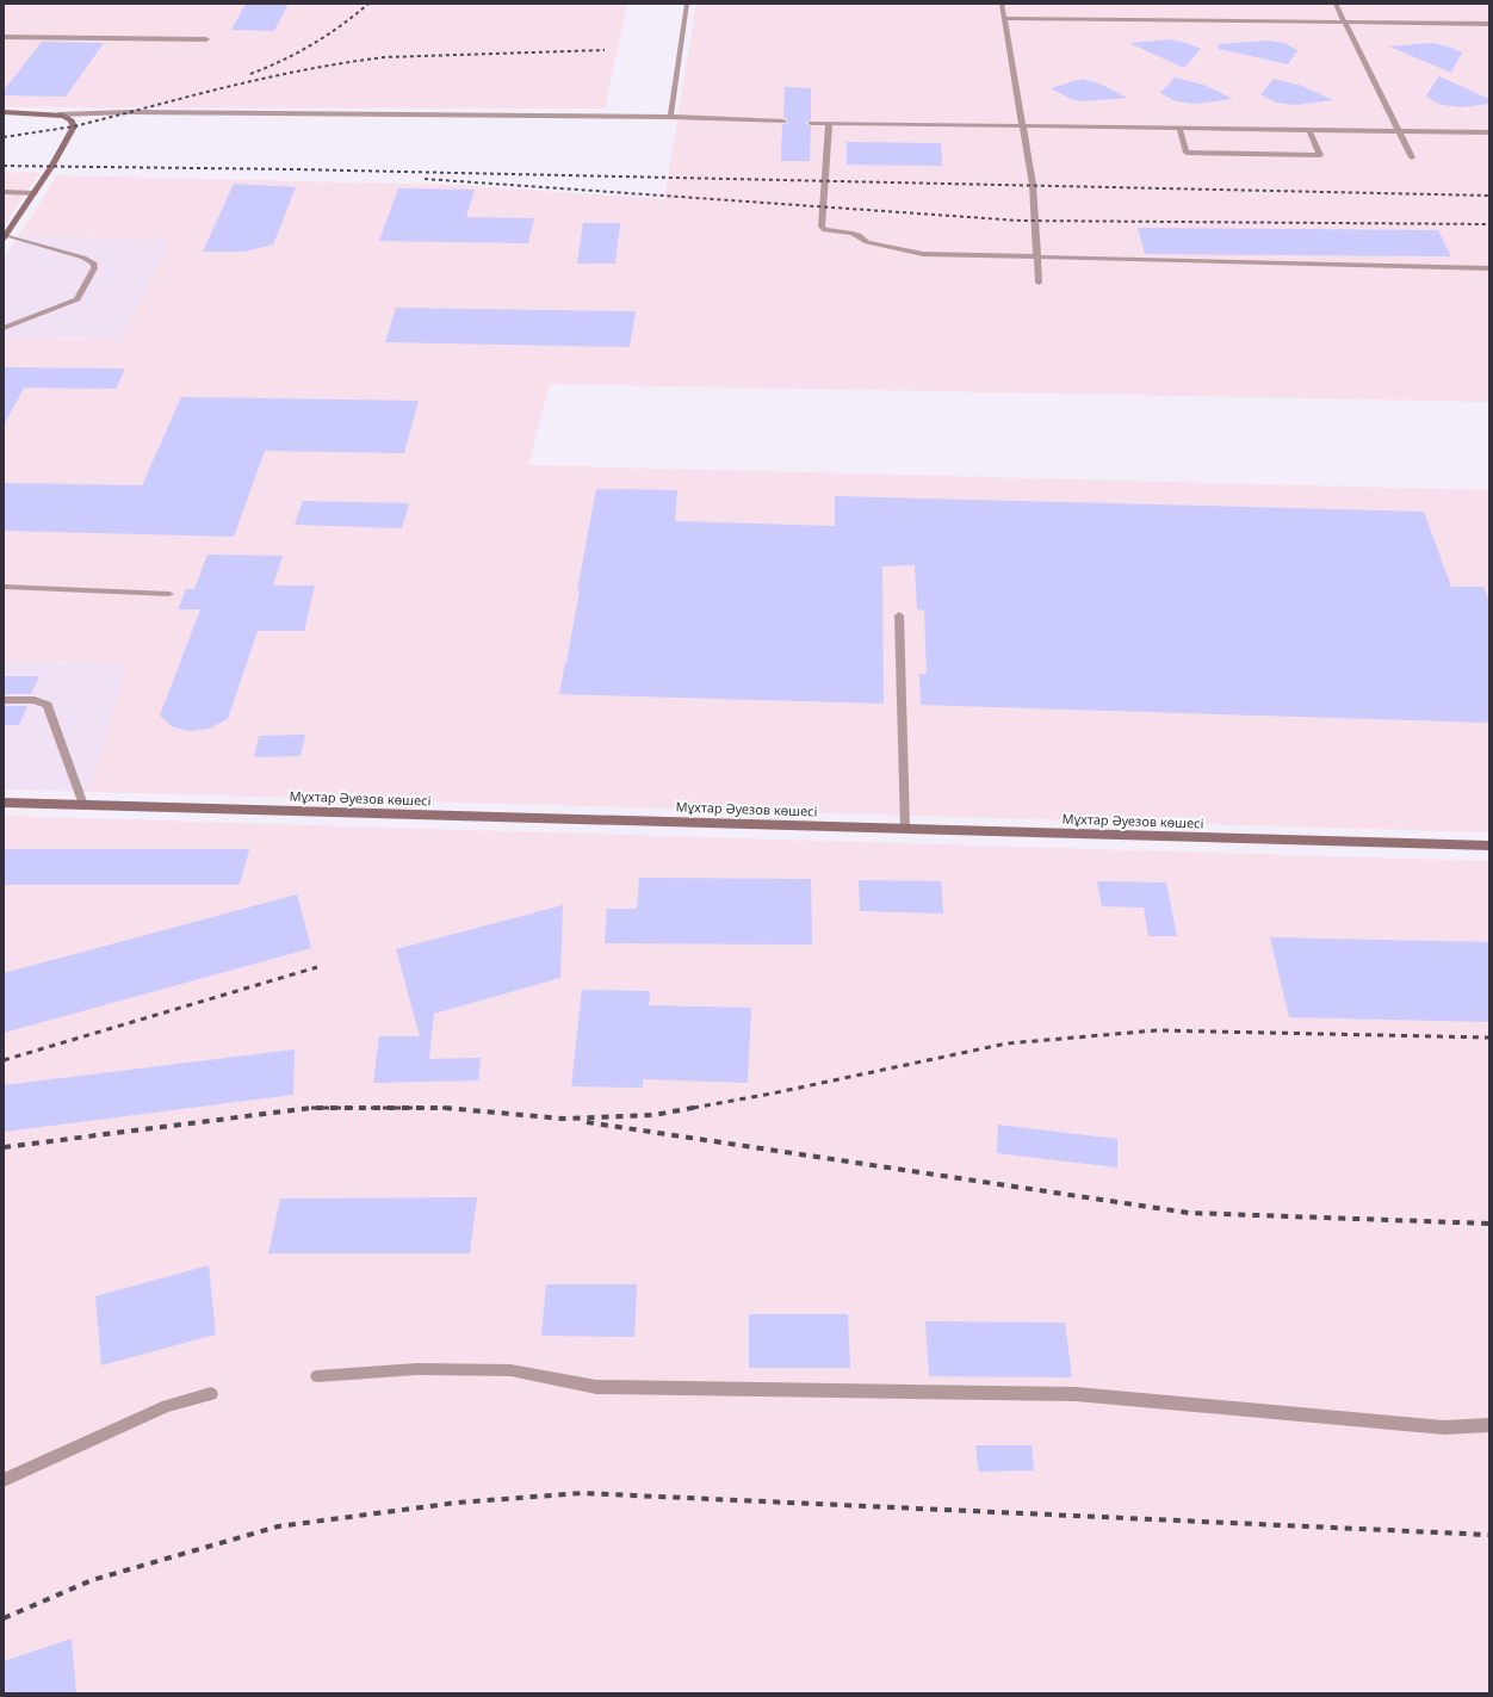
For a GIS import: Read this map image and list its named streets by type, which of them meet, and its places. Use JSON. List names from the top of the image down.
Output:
{
  "streets": {
    "street": ["Мұхтар Әуезов көшесі"]
  }
}
